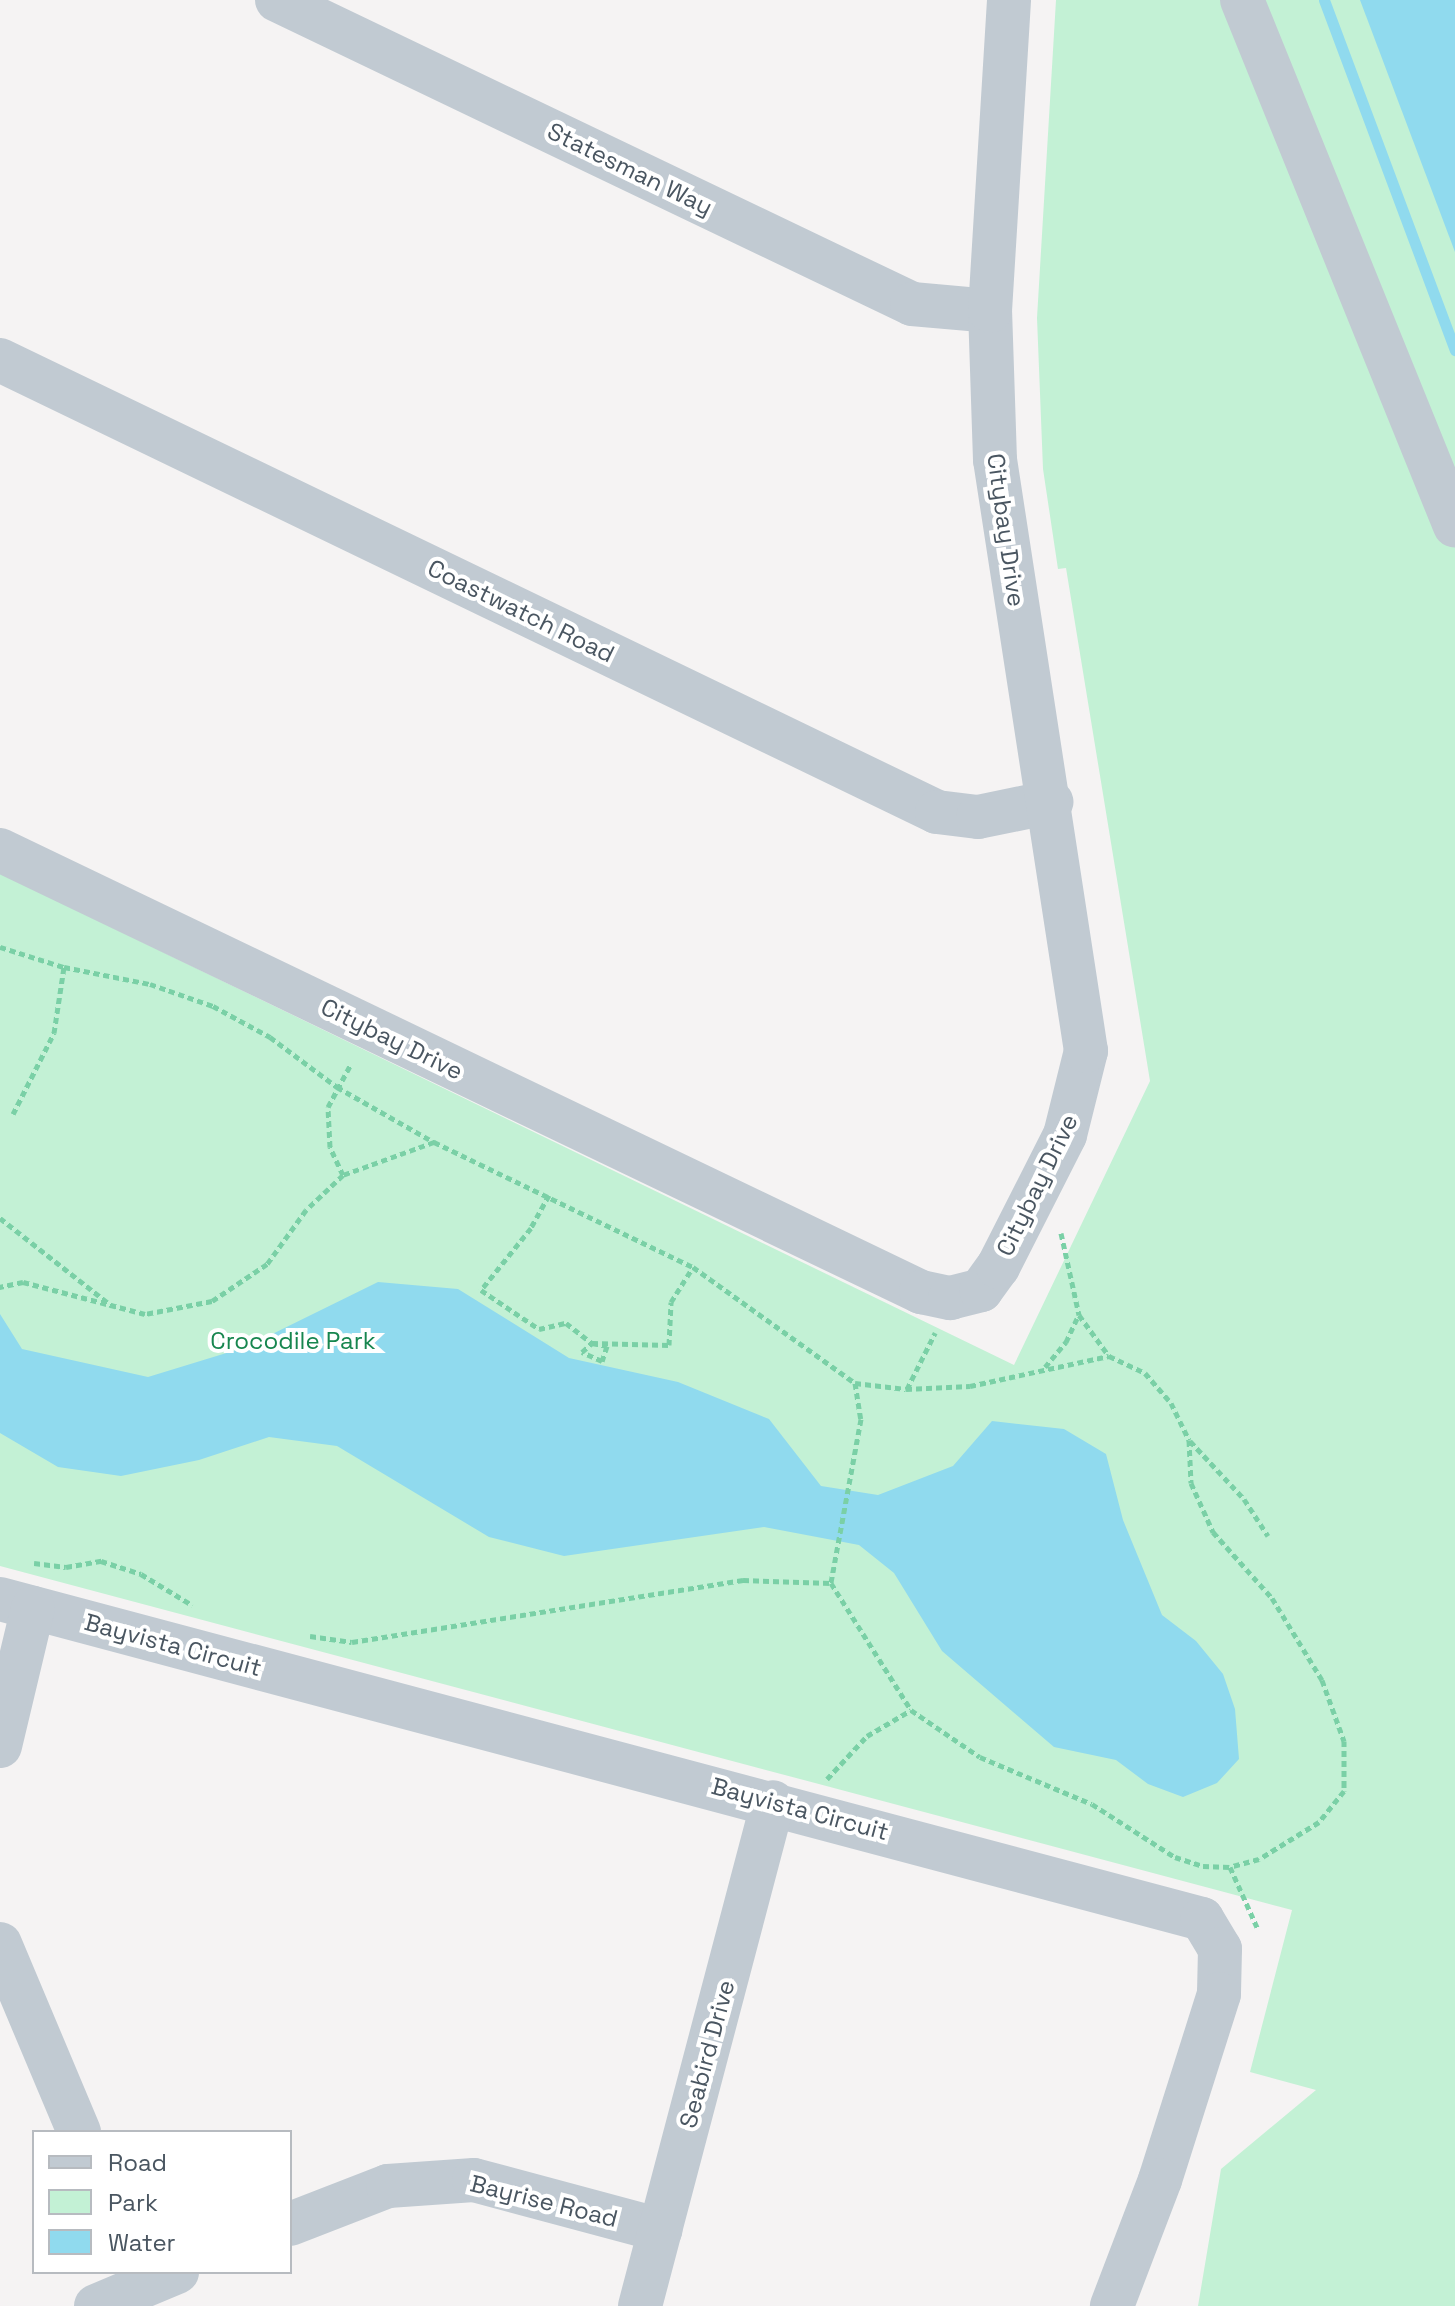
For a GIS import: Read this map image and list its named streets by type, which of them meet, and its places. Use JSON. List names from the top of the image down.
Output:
{
  "streets": {
    "street": [
      "Statesman Way",
      "Citybay Drive",
      "Coastwatch Road",
      "Bayvista Circuit",
      "Seabird Drive",
      "Bayrise Road"
    ]
  },
  "crossings": [
    ["Statesman Way", "Citybay Drive"],
    ["Citybay Drive", "Coastwatch Road"],
    ["Bayvista Circuit", "Seabird Drive"],
    ["Seabird Drive", "Bayrise Road"]
  ],
  "parks": ["Crocodile Park"],
  "legend": ["Road", "Park", "Water"]
}
